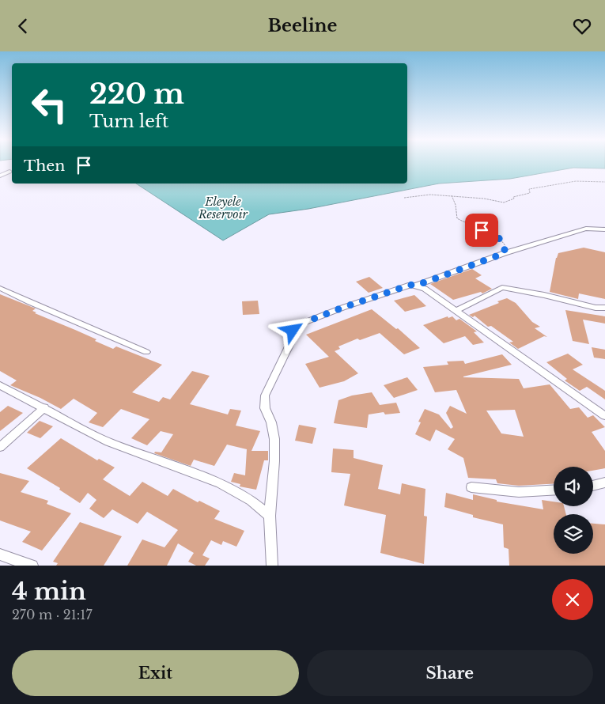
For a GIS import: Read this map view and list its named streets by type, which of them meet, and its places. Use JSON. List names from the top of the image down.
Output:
{
  "water": ["Eleyele Reservoir"],
  "page": {
    "header": "Beeline",
    "turn": ["220 m", "Turn left"],
    "then": "Then",
    "heading": ["4 min", "270 m · 21:17"],
    "buttons": ["Exit", "Share"]
  }
}
